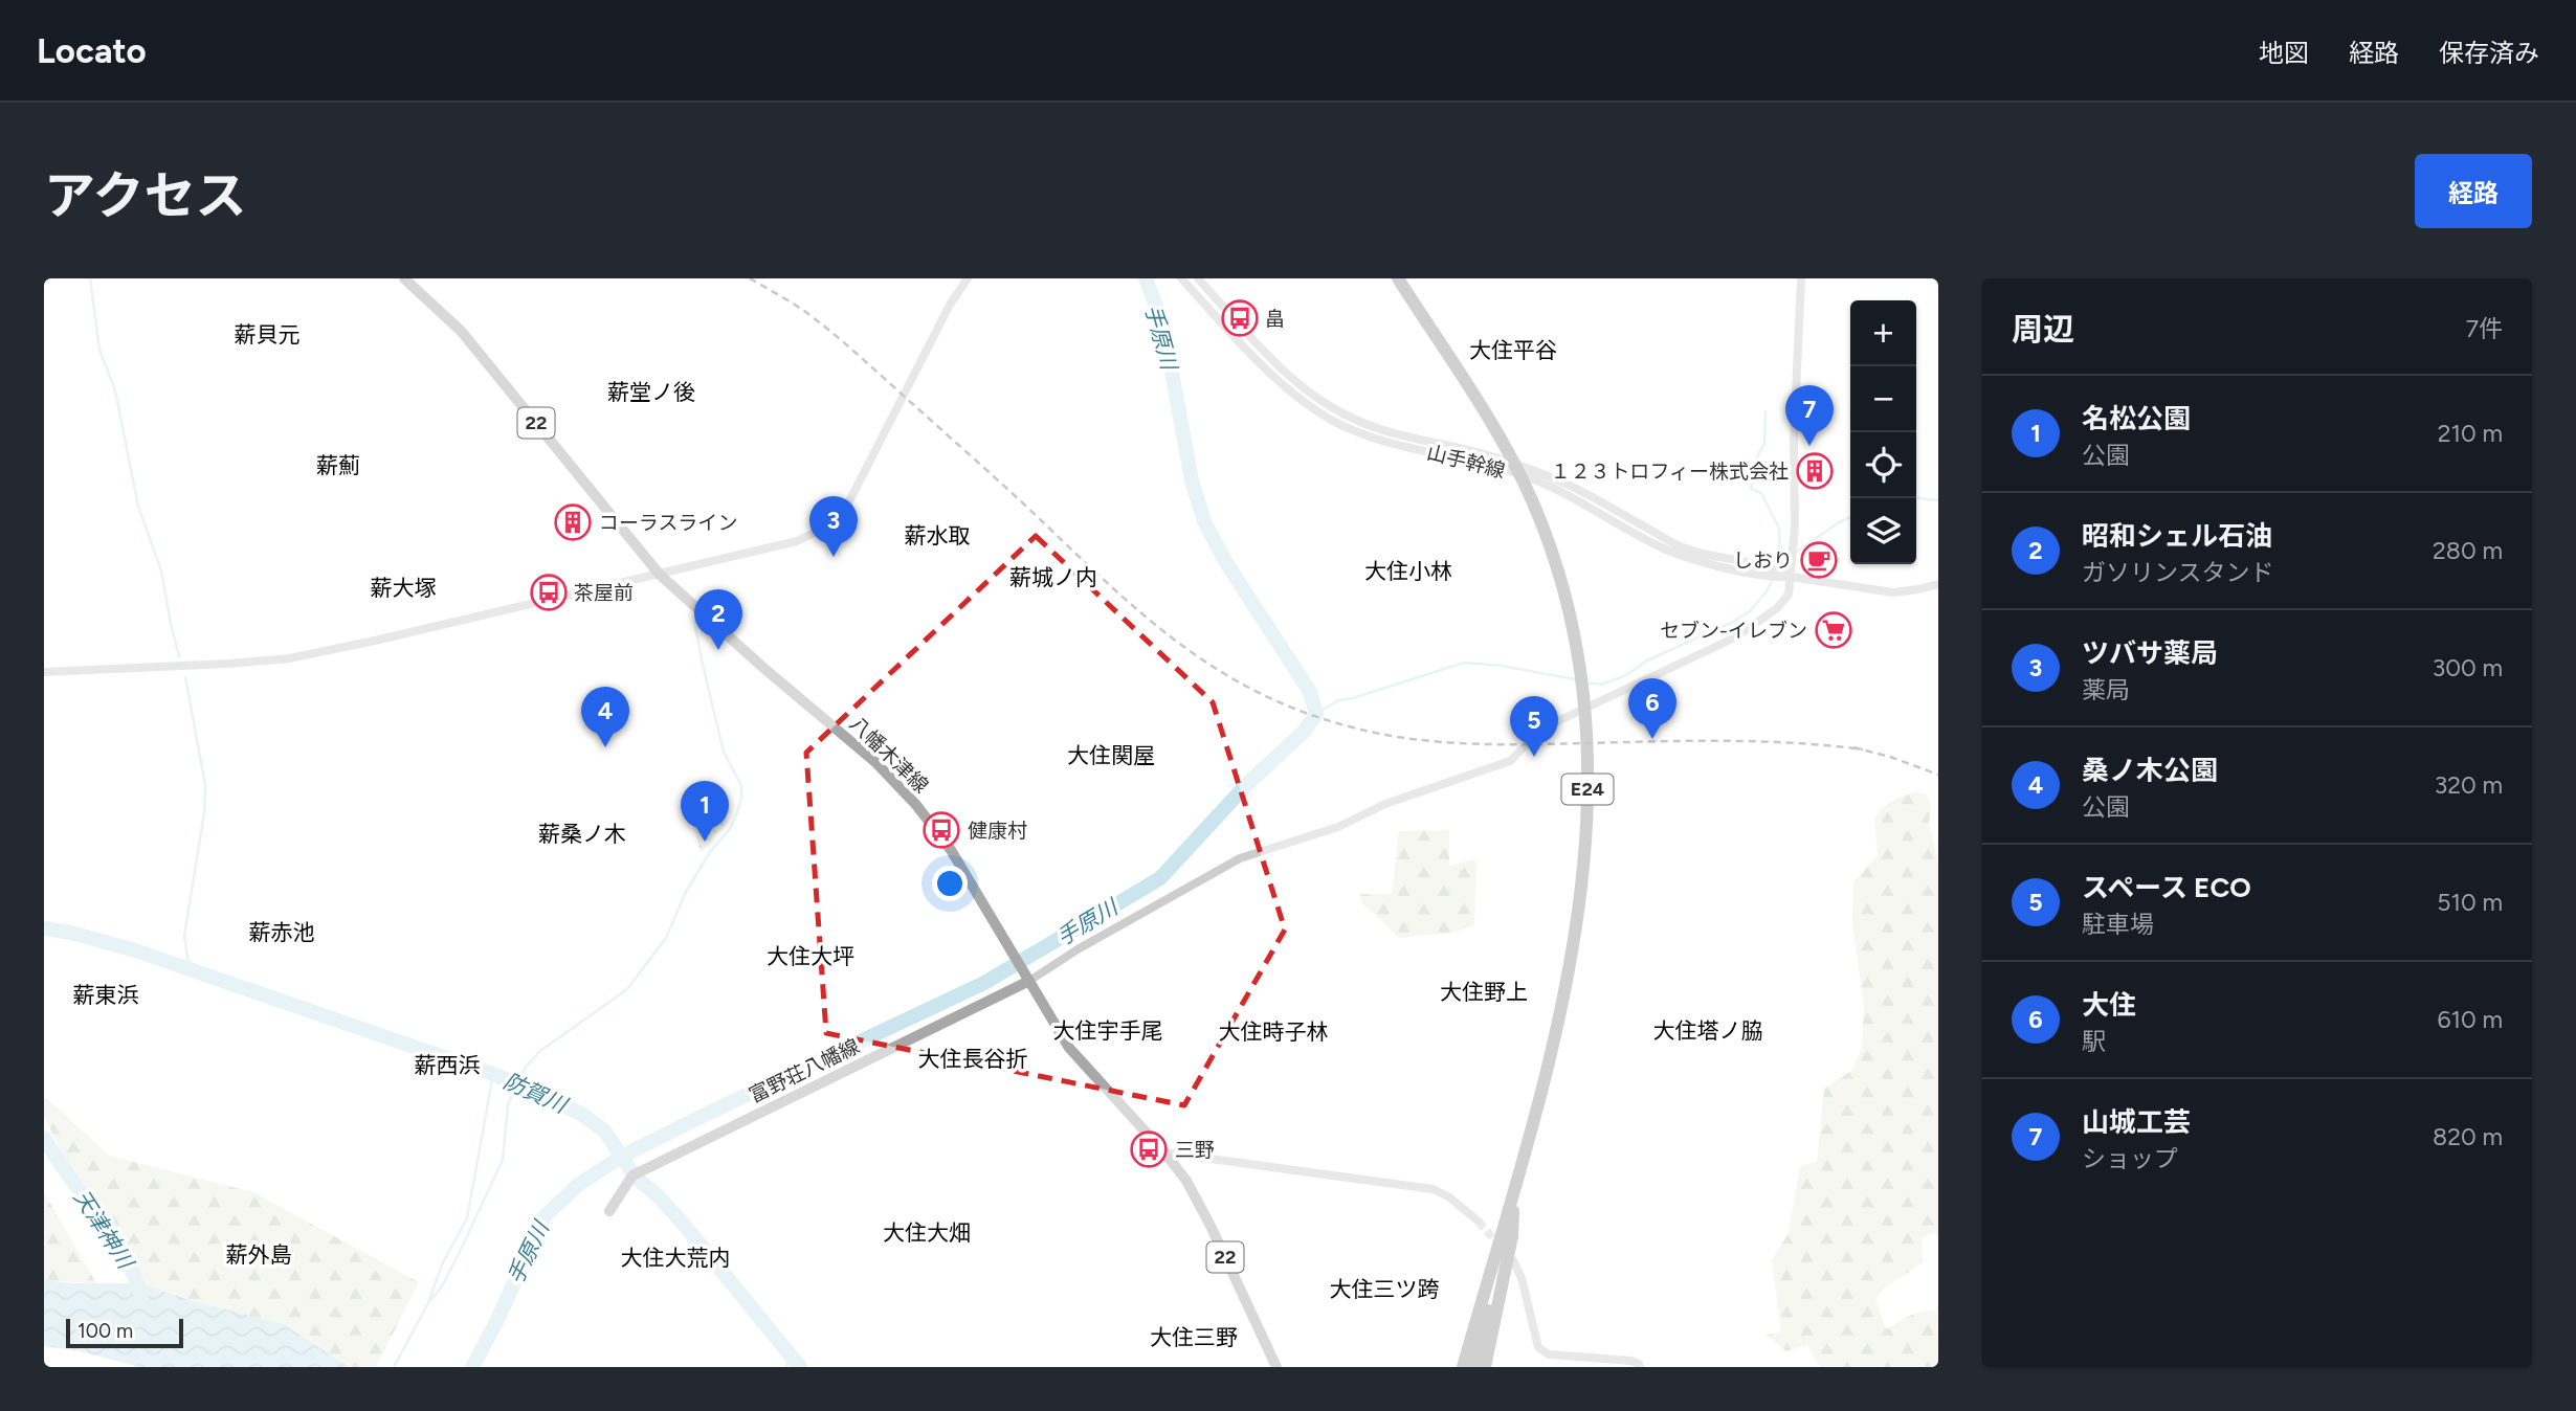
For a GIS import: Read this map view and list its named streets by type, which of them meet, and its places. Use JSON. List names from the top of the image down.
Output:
{
  "streets": {
    "highway": ["E24"],
    "main road": ["22", "八幡木津線", "富野荘八幡線"],
    "street": ["山手幹線"]
  },
  "crossings": [
    ["八幡木津線", "富野荘八幡線"]
  ],
  "districts": [
    "薪貝元",
    "大住平谷",
    "薪堂ノ後",
    "薪薊",
    "薪水取",
    "大住小林",
    "薪城ノ内",
    "薪大塚",
    "大住関屋",
    "薪桑ノ木",
    "薪赤池",
    "大住大坪",
    "大住野上",
    "薪東浜",
    "大住宇手尾",
    "大住塔ノ脇",
    "大住時子林",
    "大住長谷折",
    "薪西浜",
    "大住大畑",
    "薪外島",
    "大住大荒内",
    "大住三ツ跨",
    "大住三野"
  ],
  "water": ["手原川", "防賀川", "天津神川"],
  "places": {
    "bus stop": [
      "畠",
      "茶屋前",
      "健康村",
      "三野"
    ],
    "building": ["１２３トロフィー株式会社", "コーラスライン"],
    "cafe": ["しおり"],
    "supermarket": ["セブン-イレブン"]
  },
  "scale_bar": "100 m",
  "page": {
    "header": "Locato",
    "nav": ["地図", "経路", "保存済み"],
    "title": "アクセス",
    "buttons": "経路",
    "heading": ["周辺", "7件"],
    "map_buttons": ["+", "−"],
    "list": [
      {
        "mark": "1",
        "name": "名松公園",
        "note": "公園",
        "value": "210 m"
      },
      {
        "mark": "2",
        "name": "昭和シェル石油",
        "note": "ガソリンスタンド",
        "value": "280 m"
      },
      {
        "mark": "3",
        "name": "ツバサ薬局",
        "note": "薬局",
        "value": "300 m"
      },
      {
        "mark": "4",
        "name": "桑ノ木公園",
        "note": "公園",
        "value": "320 m"
      },
      {
        "mark": "5",
        "name": "スペース ECO",
        "note": "駐車場",
        "value": "510 m"
      },
      {
        "mark": "6",
        "name": "大住",
        "note": "駅",
        "value": "610 m"
      },
      {
        "mark": "7",
        "name": "山城工芸",
        "note": "ショップ",
        "value": "820 m"
      }
    ],
    "pins": [
      "7",
      "3",
      "2",
      "6",
      "4",
      "5",
      "1"
    ],
    "scale": "100 m"
  }
}
